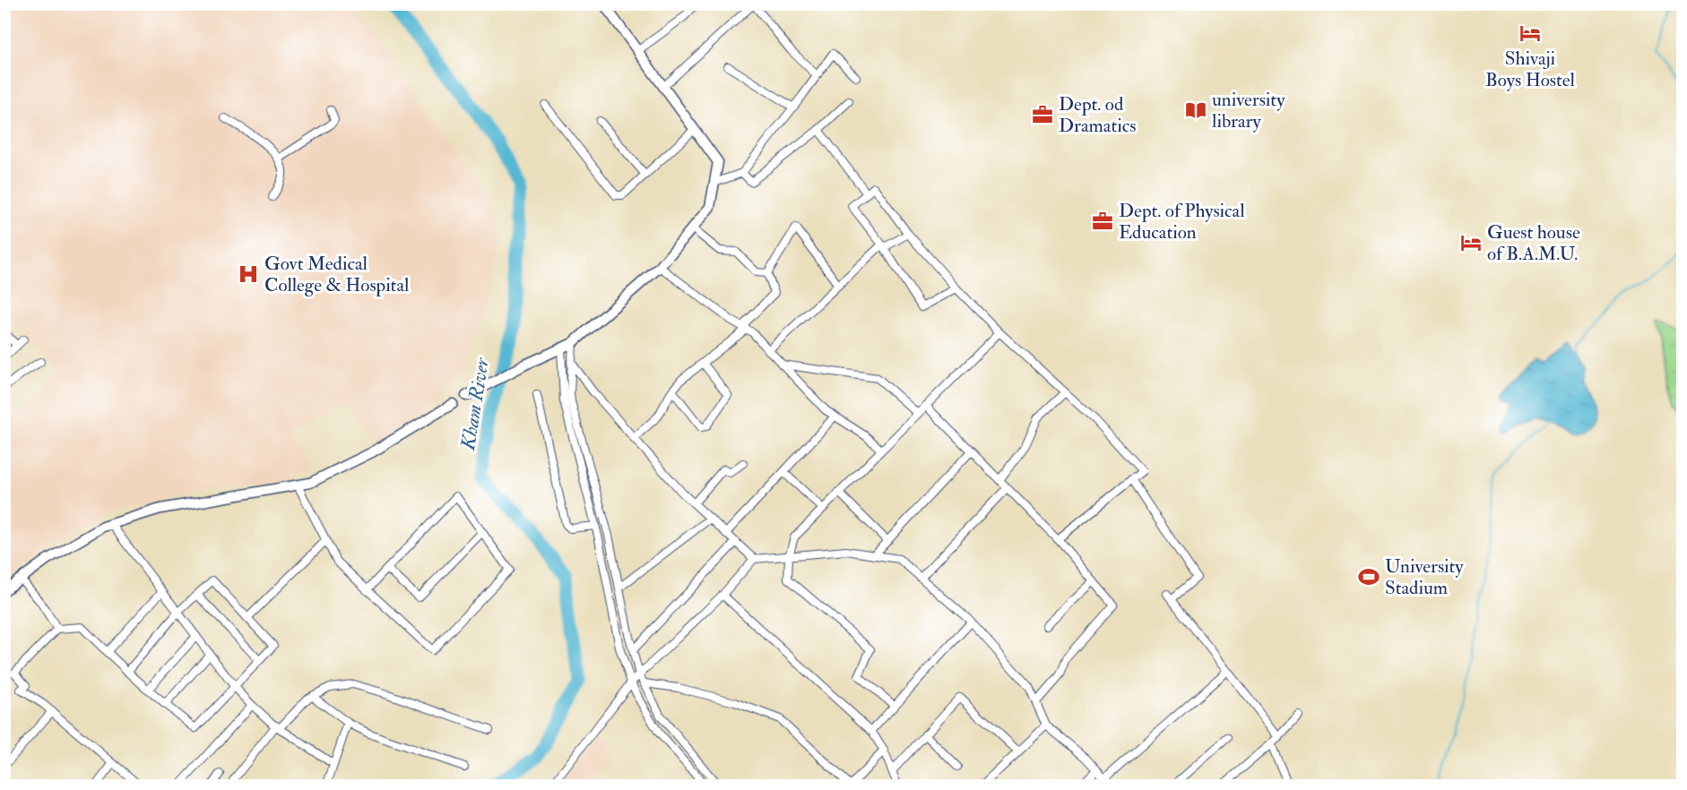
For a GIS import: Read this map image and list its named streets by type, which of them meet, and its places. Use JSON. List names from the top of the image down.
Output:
{
  "water": ["Kham River"],
  "places": {
    "hotel": ["Shivaji Boys Hostel", "Guest house of B.A.M.U."],
    "library": ["university library"],
    "office": ["Dept. od Dramatics", "Dept. of Physical Education"],
    "hospital": ["Govt Medical College & Hospital"],
    "sports": ["University Stadium"]
  }
}
